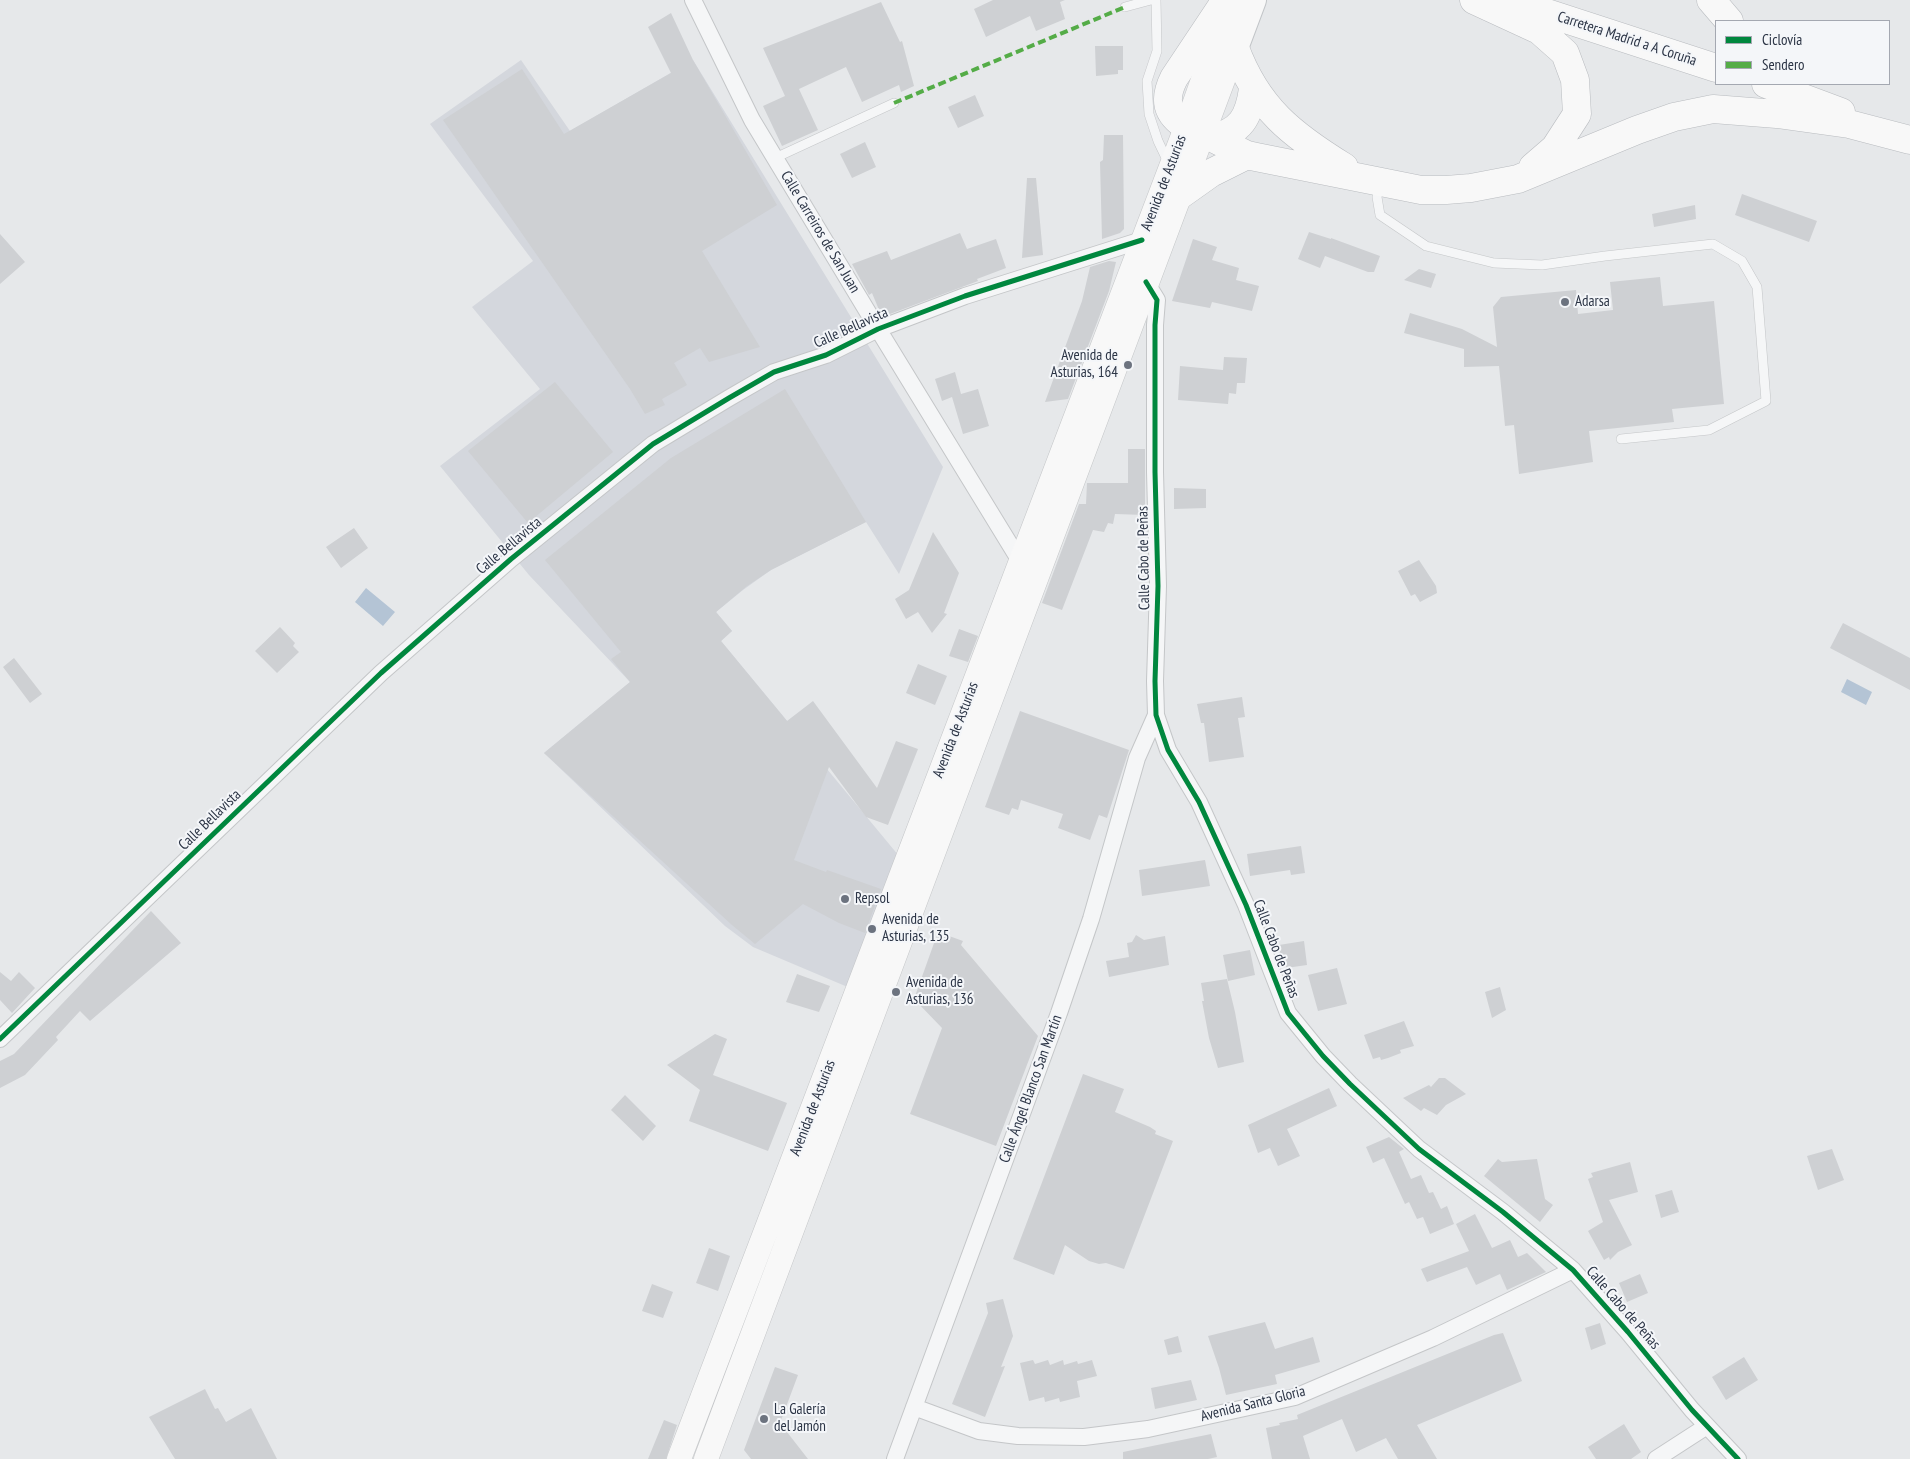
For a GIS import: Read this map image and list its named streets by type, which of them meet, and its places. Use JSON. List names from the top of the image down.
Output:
{
  "streets": {
    "highway": ["Carretera Madrid a A Coruña"],
    "main road": ["Avenida de Asturias"],
    "street": [
      "Calle Carreiros de San Juan",
      "Calle Bellavista",
      "Calle Cabo de Peñas",
      "Calle Ángel Blanco San Martín",
      "Avenida Santa Gloria"
    ]
  },
  "crossings": [
    ["Avenida de Asturias", "Calle Carreiros de San Juan"],
    ["Avenida de Asturias", "Calle Bellavista"],
    ["Avenida de Asturias", "Calle Cabo de Peñas"],
    ["Calle Carreiros de San Juan", "Calle Bellavista"],
    ["Calle Cabo de Peñas", "Calle Ángel Blanco San Martín"],
    ["Calle Cabo de Peñas", "Avenida Santa Gloria"],
    ["Calle Ángel Blanco San Martín", "Avenida Santa Gloria"]
  ],
  "places": [
    "Adarsa",
    "Avenida de Asturias, 164",
    "Repsol",
    "Avenida de Asturias, 135",
    "Avenida de Asturias, 136",
    "La Galería del Jamón"
  ],
  "legend": ["Ciclovía", "Sendero"]
}
